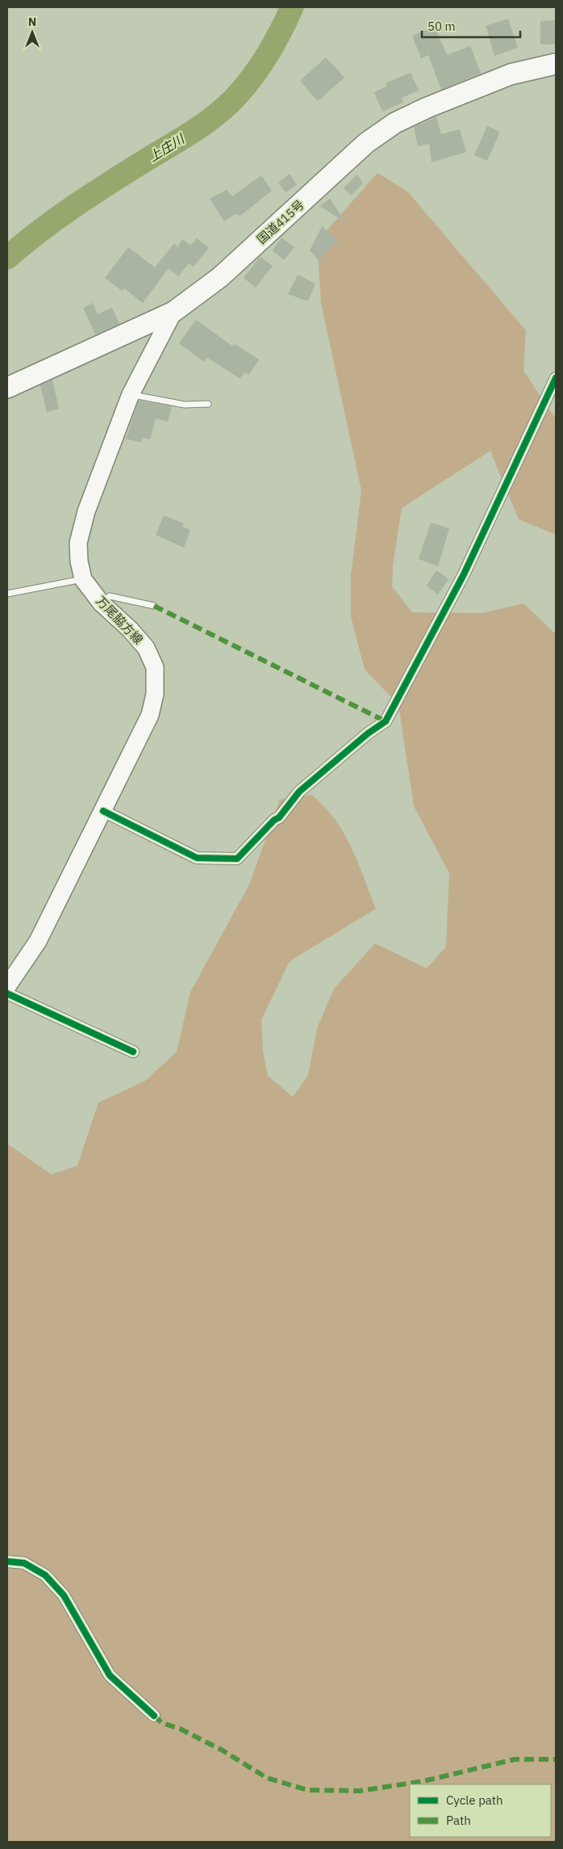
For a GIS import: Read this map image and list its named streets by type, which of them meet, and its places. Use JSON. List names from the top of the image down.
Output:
{
  "streets": {
    "highway": ["国道415号"],
    "main road": ["万尾脇方線"]
  },
  "crossings": [
    ["国道415号", "万尾脇方線"]
  ],
  "water": ["上庄川"],
  "legend": ["Cycle path", "Path"],
  "scale_bar": "50 m",
  "north": "top"
}
